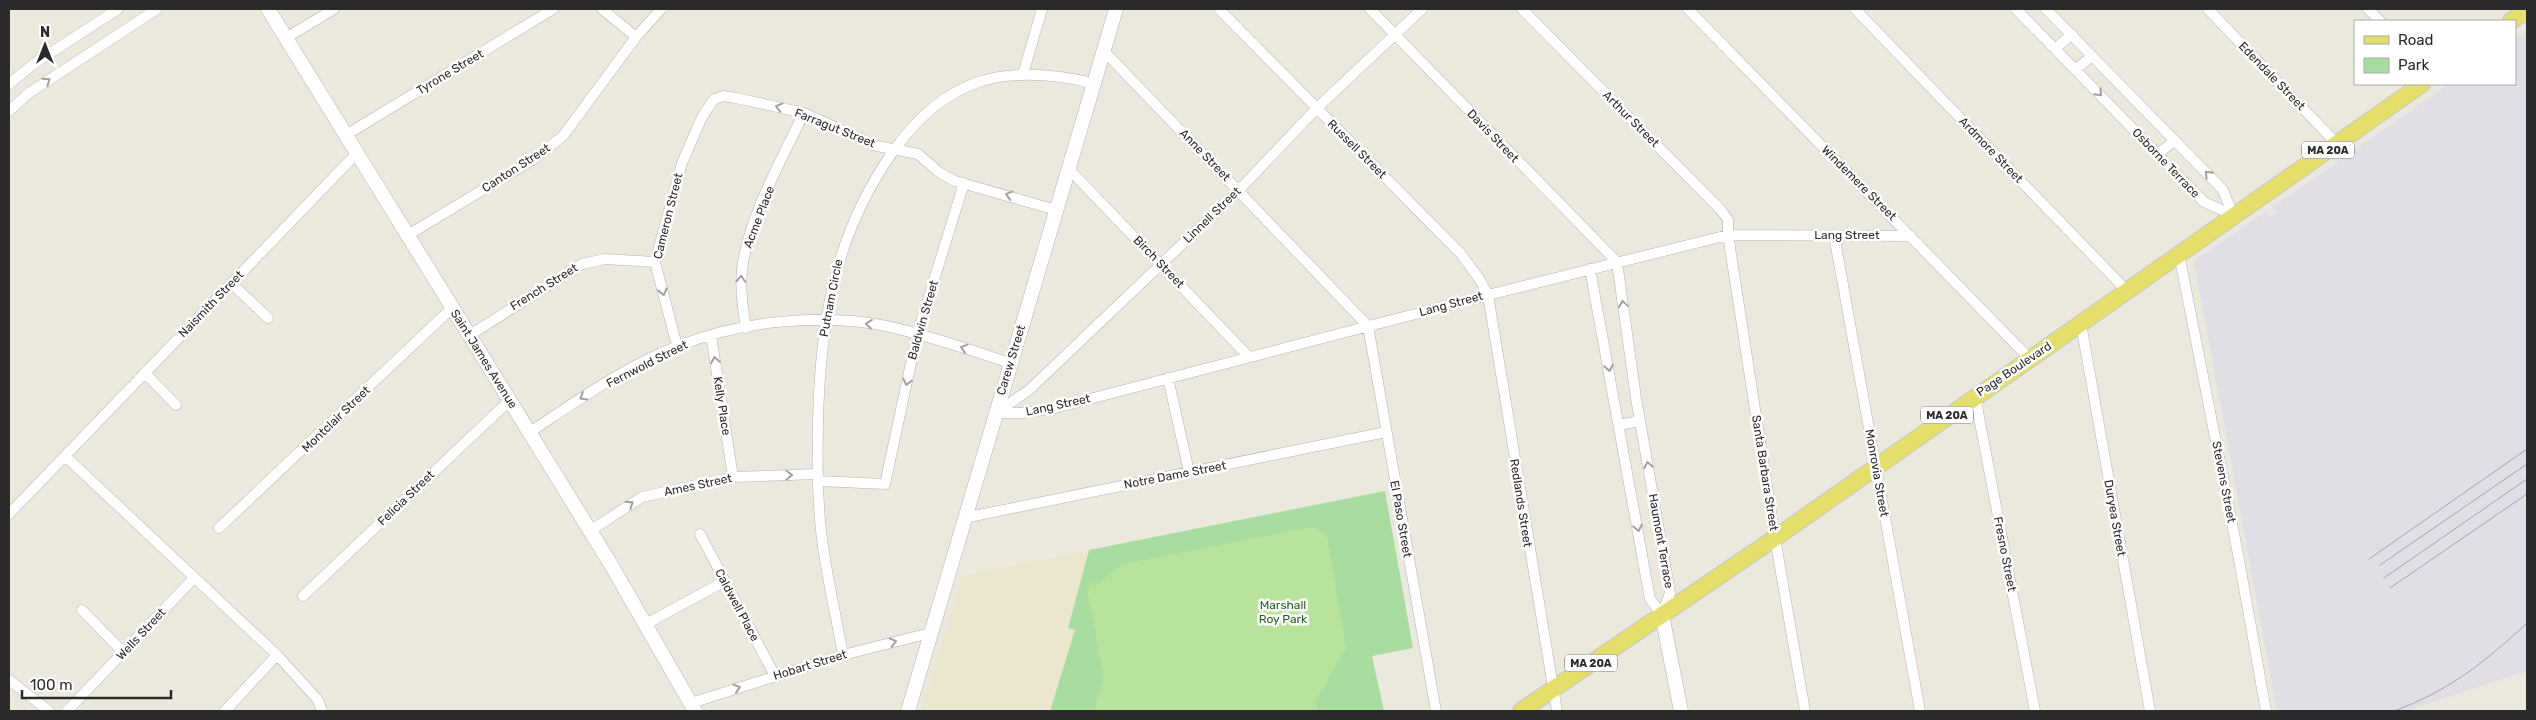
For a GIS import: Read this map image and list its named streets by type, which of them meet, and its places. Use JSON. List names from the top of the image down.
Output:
{
  "streets": {
    "main road": ["MA 20A", "Page Boulevard"],
    "street": [
      "Tyrone Street",
      "Edendale Street",
      "Arthur Street",
      "Farragut Street",
      "Davis Street",
      "Russell Street",
      "Ardmore Street",
      "Anne Street",
      "Osborne Terrace",
      "Canton Street",
      "Windemere Street",
      "Linnell Street",
      "Cameron Street",
      "Acme Place",
      "Lang Street",
      "Birch Street",
      "French Street",
      "Putnam Circle",
      "Naismith Street",
      "Baldwin Street",
      "Saint James Avenue",
      "Carew Street",
      "Fernwold Street",
      "Kelly Place",
      "Montclair Street",
      "Santa Barbara Street",
      "Monrovia Street",
      "Notre Dame Street",
      "Stevens Street",
      "Ames Street",
      "Felicia Street",
      "Redlands Street",
      "Duryea Street",
      "El Paso Street",
      "Haumont Terrace",
      "Fresno Street",
      "Caldwell Place",
      "Wells Street",
      "Hobart Street"
    ]
  },
  "crossings": [
    ["Tyrone Street", "Saint James Avenue"],
    ["Edendale Street", "Page Boulevard"],
    ["Arthur Street", "Lang Street"],
    ["Arthur Street", "Santa Barbara Street"],
    ["Farragut Street", "Cameron Street"],
    ["Farragut Street", "Acme Place"],
    ["Farragut Street", "Putnam Circle"],
    ["Farragut Street", "Baldwin Street"],
    ["Farragut Street", "Carew Street"],
    ["Davis Street", "Linnell Street"],
    ["Davis Street", "Lang Street"],
    ["Davis Street", "Haumont Terrace"],
    ["Russell Street", "Linnell Street"],
    ["Russell Street", "Lang Street"],
    ["Russell Street", "Redlands Street"],
    ["Ardmore Street", "Page Boulevard"],
    ["MA 20A", "Page Boulevard"],
    ["MA 20A", "Redlands Street"],
    ["MA 20A", "Haumont Terrace"],
    ["Anne Street", "Linnell Street"],
    ["Anne Street", "Lang Street"],
    ["Anne Street", "Carew Street"],
    ["Anne Street", "El Paso Street"],
    ["Osborne Terrace", "Page Boulevard"],
    ["Canton Street", "Saint James Avenue"],
    ["Windemere Street", "Lang Street"],
    ["Windemere Street", "Page Boulevard"],
    ["Linnell Street", "Lang Street"],
    ["Linnell Street", "Birch Street"],
    ["Linnell Street", "Carew Street"],
    ["Cameron Street", "French Street"],
    ["Cameron Street", "Fernwold Street"],
    ["Acme Place", "Fernwold Street"],
    ["Lang Street", "Birch Street"],
    ["Lang Street", "Carew Street"],
    ["Lang Street", "Santa Barbara Street"],
    ["Lang Street", "Monrovia Street"],
    ["Lang Street", "Redlands Street"],
    ["Lang Street", "El Paso Street"],
    ["Lang Street", "Haumont Terrace"],
    ["Birch Street", "Carew Street"],
    ["French Street", "Saint James Avenue"],
    ["Putnam Circle", "Carew Street"],
    ["Putnam Circle", "Fernwold Street"],
    ["Putnam Circle", "Ames Street"],
    ["Putnam Circle", "Hobart Street"],
    ["Naismith Street", "Saint James Avenue"],
    ["Baldwin Street", "Fernwold Street"],
    ["Baldwin Street", "Ames Street"],
    ["Saint James Avenue", "Fernwold Street"],
    ["Saint James Avenue", "Montclair Street"],
    ["Saint James Avenue", "Ames Street"],
    ["Saint James Avenue", "Felicia Street"],
    ["Saint James Avenue", "Hobart Street"],
    ["Carew Street", "Fernwold Street"],
    ["Carew Street", "Notre Dame Street"],
    ["Carew Street", "Hobart Street"],
    ["Fernwold Street", "Kelly Place"],
    ["Page Boulevard", "Santa Barbara Street"],
    ["Page Boulevard", "Monrovia Street"],
    ["Page Boulevard", "Stevens Street"],
    ["Page Boulevard", "Duryea Street"],
    ["Page Boulevard", "Haumont Terrace"],
    ["Page Boulevard", "Fresno Street"],
    ["Kelly Place", "Ames Street"],
    ["Notre Dame Street", "El Paso Street"],
    ["Caldwell Place", "Hobart Street"]
  ],
  "one_way": [
    "Farragut Street",
    "Cameron Street",
    "Acme Place",
    "Baldwin Street",
    "Fernwold Street",
    "Kelly Place",
    "Ames Street",
    "Hobart Street"
  ],
  "parks": ["Marshall Roy Park"],
  "legend": ["Road", "Park"],
  "scale_bar": "100 m",
  "north": "top"
}
